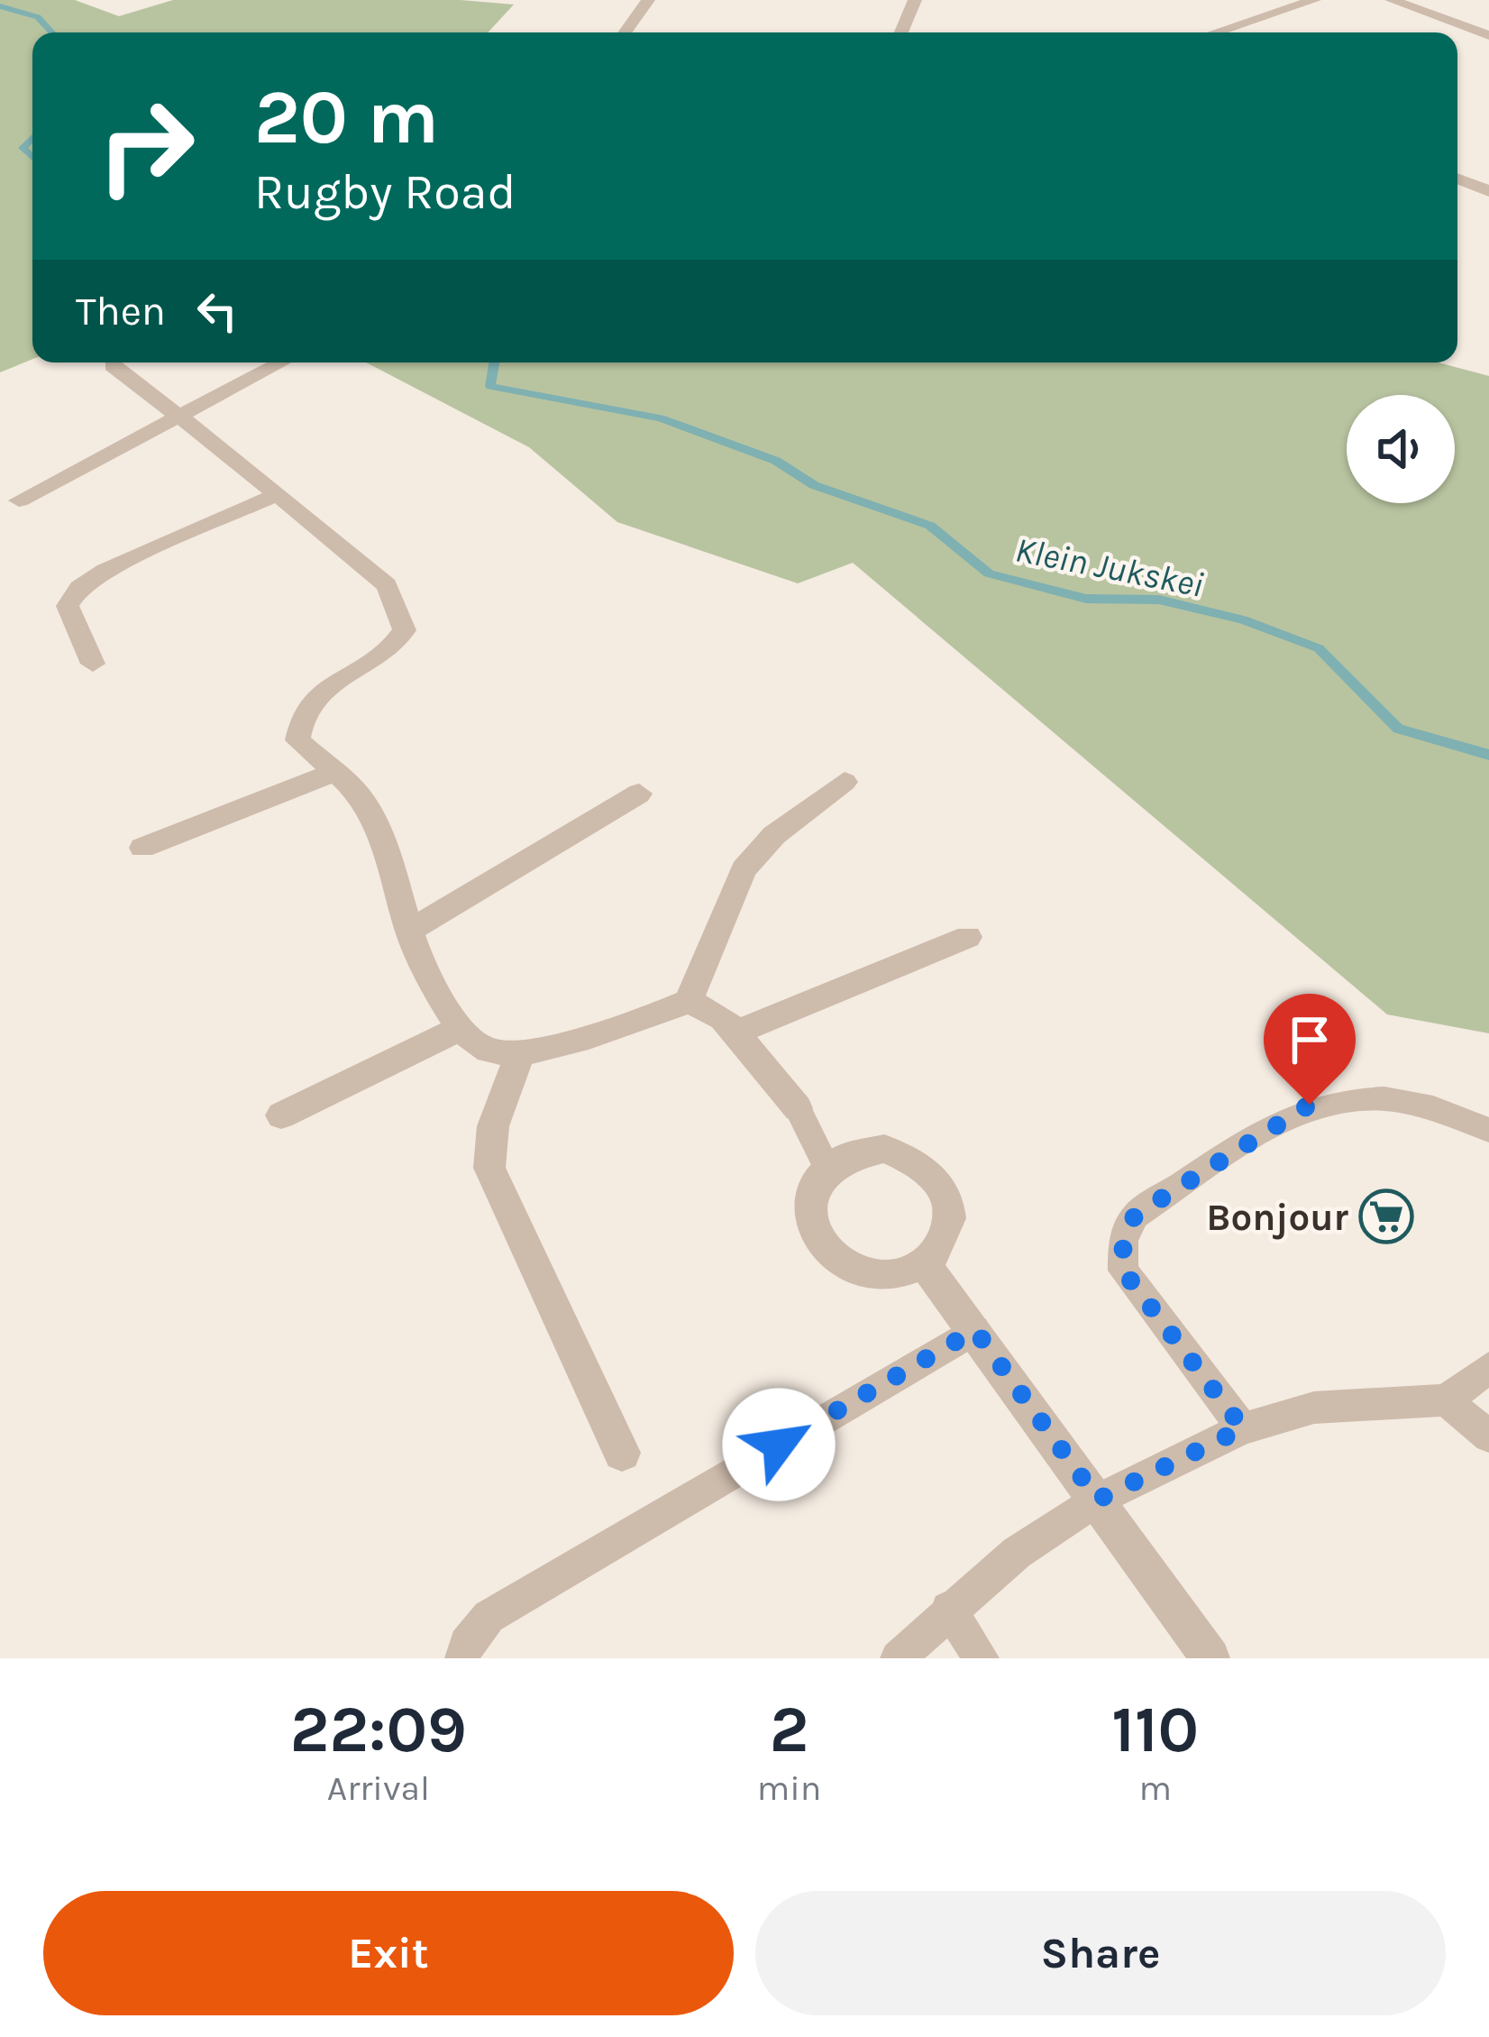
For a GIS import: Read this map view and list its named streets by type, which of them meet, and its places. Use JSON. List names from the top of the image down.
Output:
{
  "water": ["Klein Jukskei"],
  "places": {
    "supermarket": ["Bonjour"]
  },
  "page": {
    "turn": ["20 m", "Rugby Road"],
    "then": "Then",
    "eta": [
      "22:09",
      "Arrival",
      "2",
      "min",
      "110",
      "m"
    ],
    "buttons": ["Exit", "Share"]
  }
}
